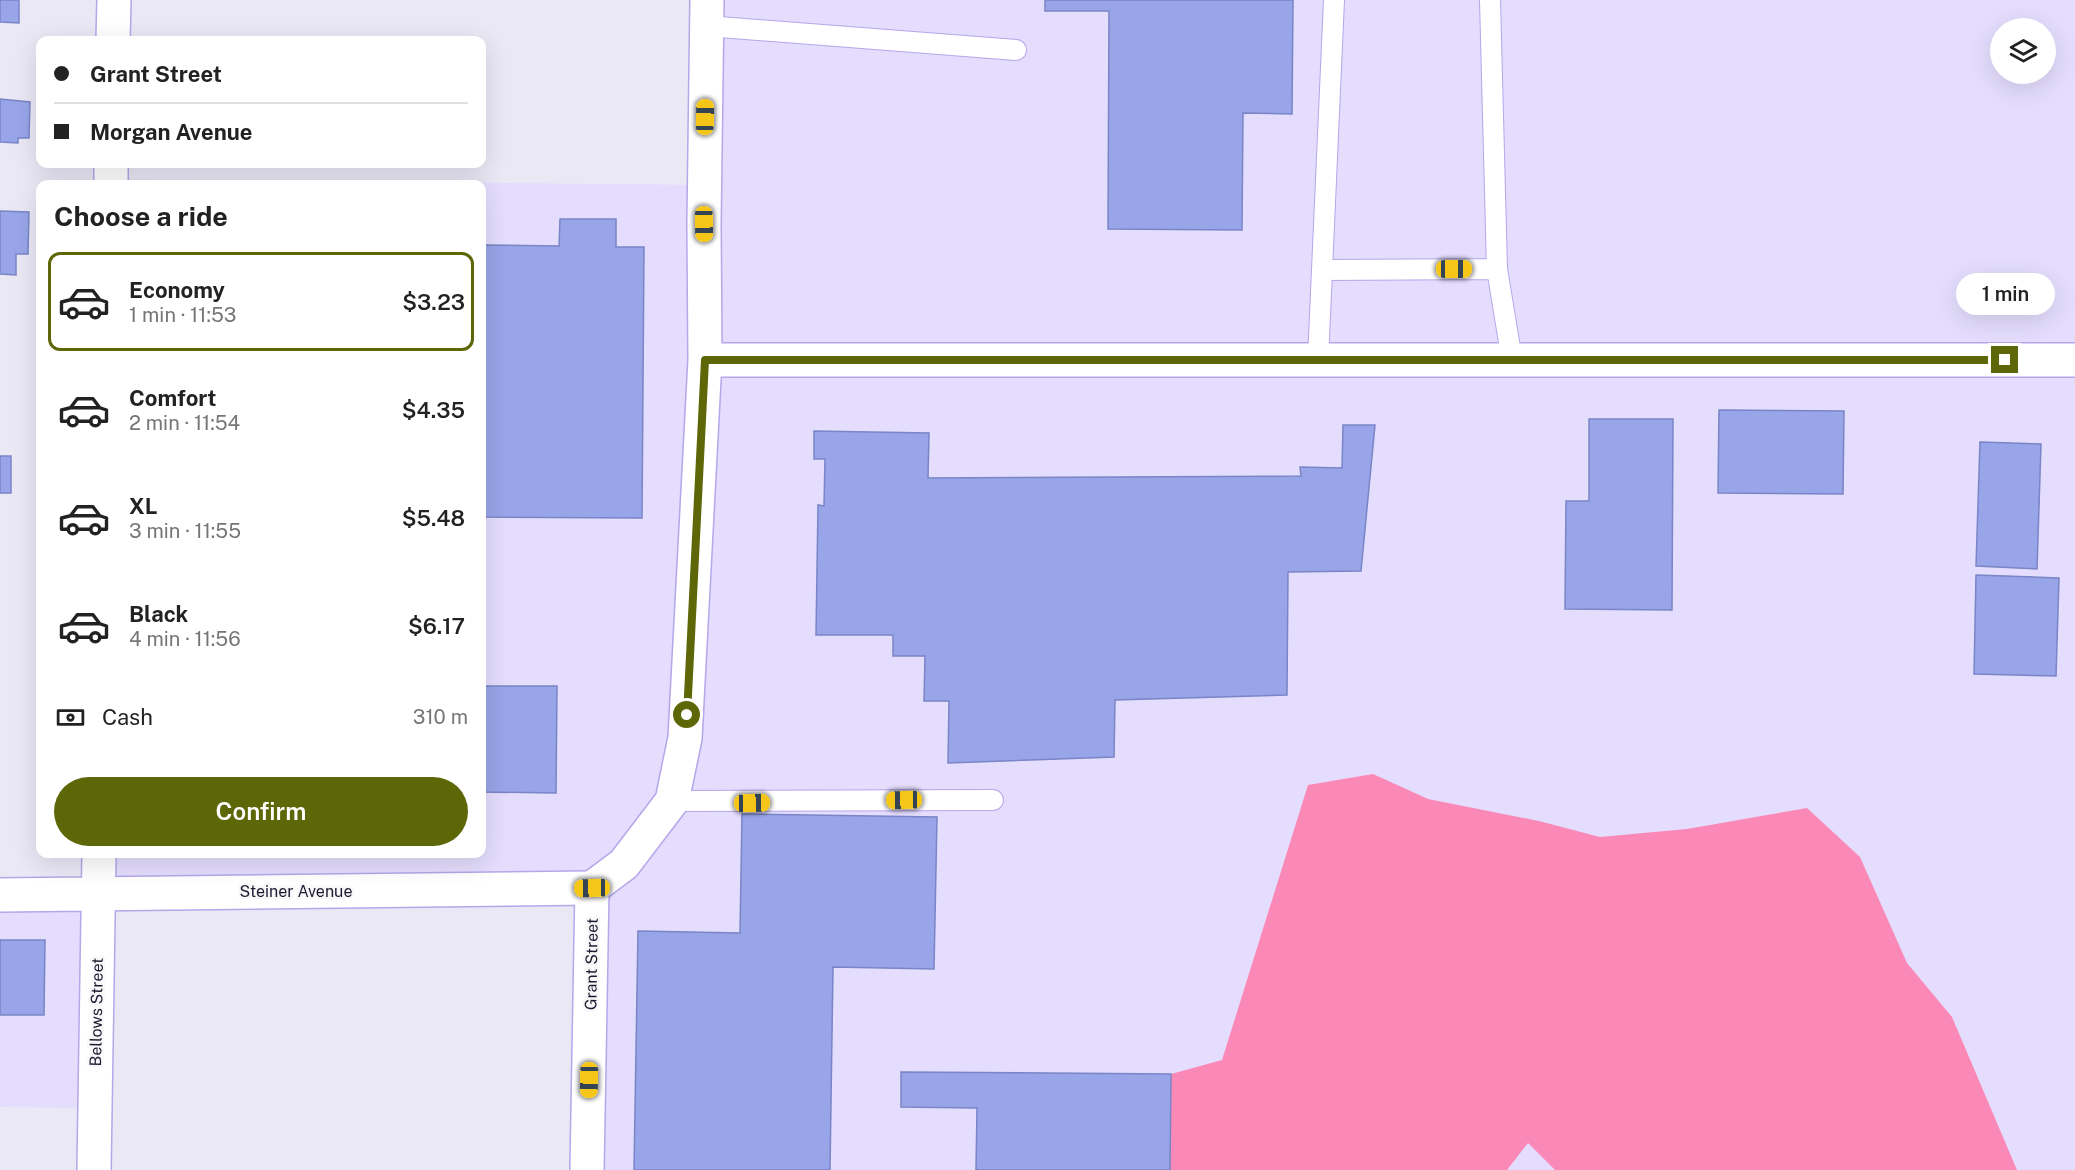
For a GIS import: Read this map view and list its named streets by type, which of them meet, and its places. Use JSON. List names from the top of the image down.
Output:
{
  "streets": {
    "street": ["Steiner Avenue", "Grant Street", "Bellows Street"]
  },
  "crossings": [
    ["Steiner Avenue", "Grant Street"],
    ["Steiner Avenue", "Bellows Street"]
  ],
  "page": {
    "banner": ["Grant Street", "Morgan Avenue"],
    "heading": "Choose a ride",
    "list": [
      {
        "name": "Economy",
        "note": "1 min · 11:53",
        "value": "$3.23"
      },
      {
        "name": "Comfort",
        "note": "2 min · 11:54",
        "value": "$4.35"
      },
      {
        "name": "XL",
        "note": "3 min · 11:55",
        "value": "$5.48"
      },
      {
        "name": "Black",
        "note": "4 min · 11:56",
        "value": "$6.17"
      }
    ],
    "bubble": "1 min",
    "pay": ["Cash", "310 m"],
    "buttons": "Confirm"
  }
}
